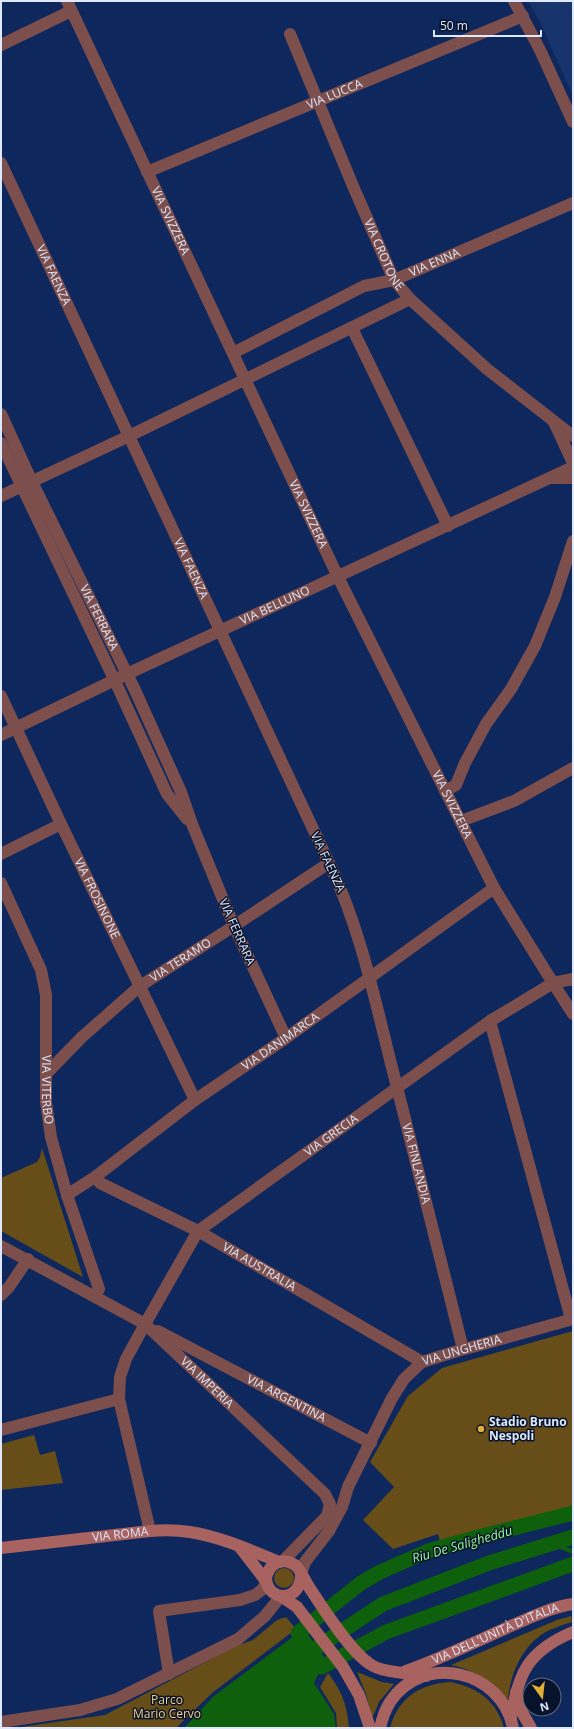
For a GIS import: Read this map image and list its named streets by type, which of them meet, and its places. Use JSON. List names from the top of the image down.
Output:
{
  "streets": {
    "main road": ["VIA ROMA", "VIA DELL'UNITÀ D'ITALIA"],
    "street": [
      "VIA LUCCA",
      "VIA SVIZZERA",
      "VIA CROTONE",
      "VIA ENNA",
      "VIA FAENZA",
      "VIA BELLUNO",
      "VIA FERRARA",
      "VIA FROSINONE",
      "VIA TERAMO",
      "VIA DANIMARCA",
      "VIA VITERBO",
      "VIA GRECIA",
      "VIA FINLANDIA",
      "VIA AUSTRALIA",
      "VIA UNGHERIA",
      "VIA IMPERIA",
      "VIA ARGENTINA"
    ]
  },
  "crossings": [
    ["VIA LUCCA", "VIA SVIZZERA"],
    ["VIA LUCCA", "VIA CROTONE"],
    ["VIA SVIZZERA", "VIA ENNA"],
    ["VIA SVIZZERA", "VIA BELLUNO"],
    ["VIA SVIZZERA", "VIA DANIMARCA"],
    ["VIA SVIZZERA", "VIA GRECIA"],
    ["VIA CROTONE", "VIA ENNA"],
    ["VIA CROTONE", "VIA BELLUNO"],
    ["VIA FAENZA", "VIA BELLUNO"],
    ["VIA FAENZA", "VIA TERAMO"],
    ["VIA FAENZA", "VIA DANIMARCA"],
    ["VIA FAENZA", "VIA FINLANDIA"],
    ["VIA BELLUNO", "VIA FERRARA"],
    ["VIA BELLUNO", "VIA FROSINONE"],
    ["VIA FERRARA", "VIA TERAMO"],
    ["VIA FERRARA", "VIA DANIMARCA"],
    ["VIA FROSINONE", "VIA TERAMO"],
    ["VIA FROSINONE", "VIA DANIMARCA"],
    ["VIA TERAMO", "VIA VITERBO"],
    ["VIA DANIMARCA", "VIA VITERBO"],
    ["VIA DANIMARCA", "VIA FINLANDIA"],
    ["VIA DANIMARCA", "VIA AUSTRALIA"],
    ["VIA VITERBO", "VIA IMPERIA"],
    ["VIA GRECIA", "VIA FINLANDIA"],
    ["VIA GRECIA", "VIA AUSTRALIA"],
    ["VIA GRECIA", "VIA IMPERIA"],
    ["VIA GRECIA", "VIA ARGENTINA"],
    ["VIA GRECIA", "VIA ROMA"],
    ["VIA FINLANDIA", "VIA UNGHERIA"],
    ["VIA AUSTRALIA", "VIA UNGHERIA"],
    ["VIA UNGHERIA", "VIA ARGENTINA"],
    ["VIA UNGHERIA", "VIA ROMA"],
    ["VIA IMPERIA", "VIA ARGENTINA"]
  ],
  "water": ["Riu De Saligheddu"],
  "parks": ["Parco Mario Cervo"],
  "places": ["Stadio Bruno Nespoli"],
  "scale_bar": "50 m",
  "north": "bottom"
}
